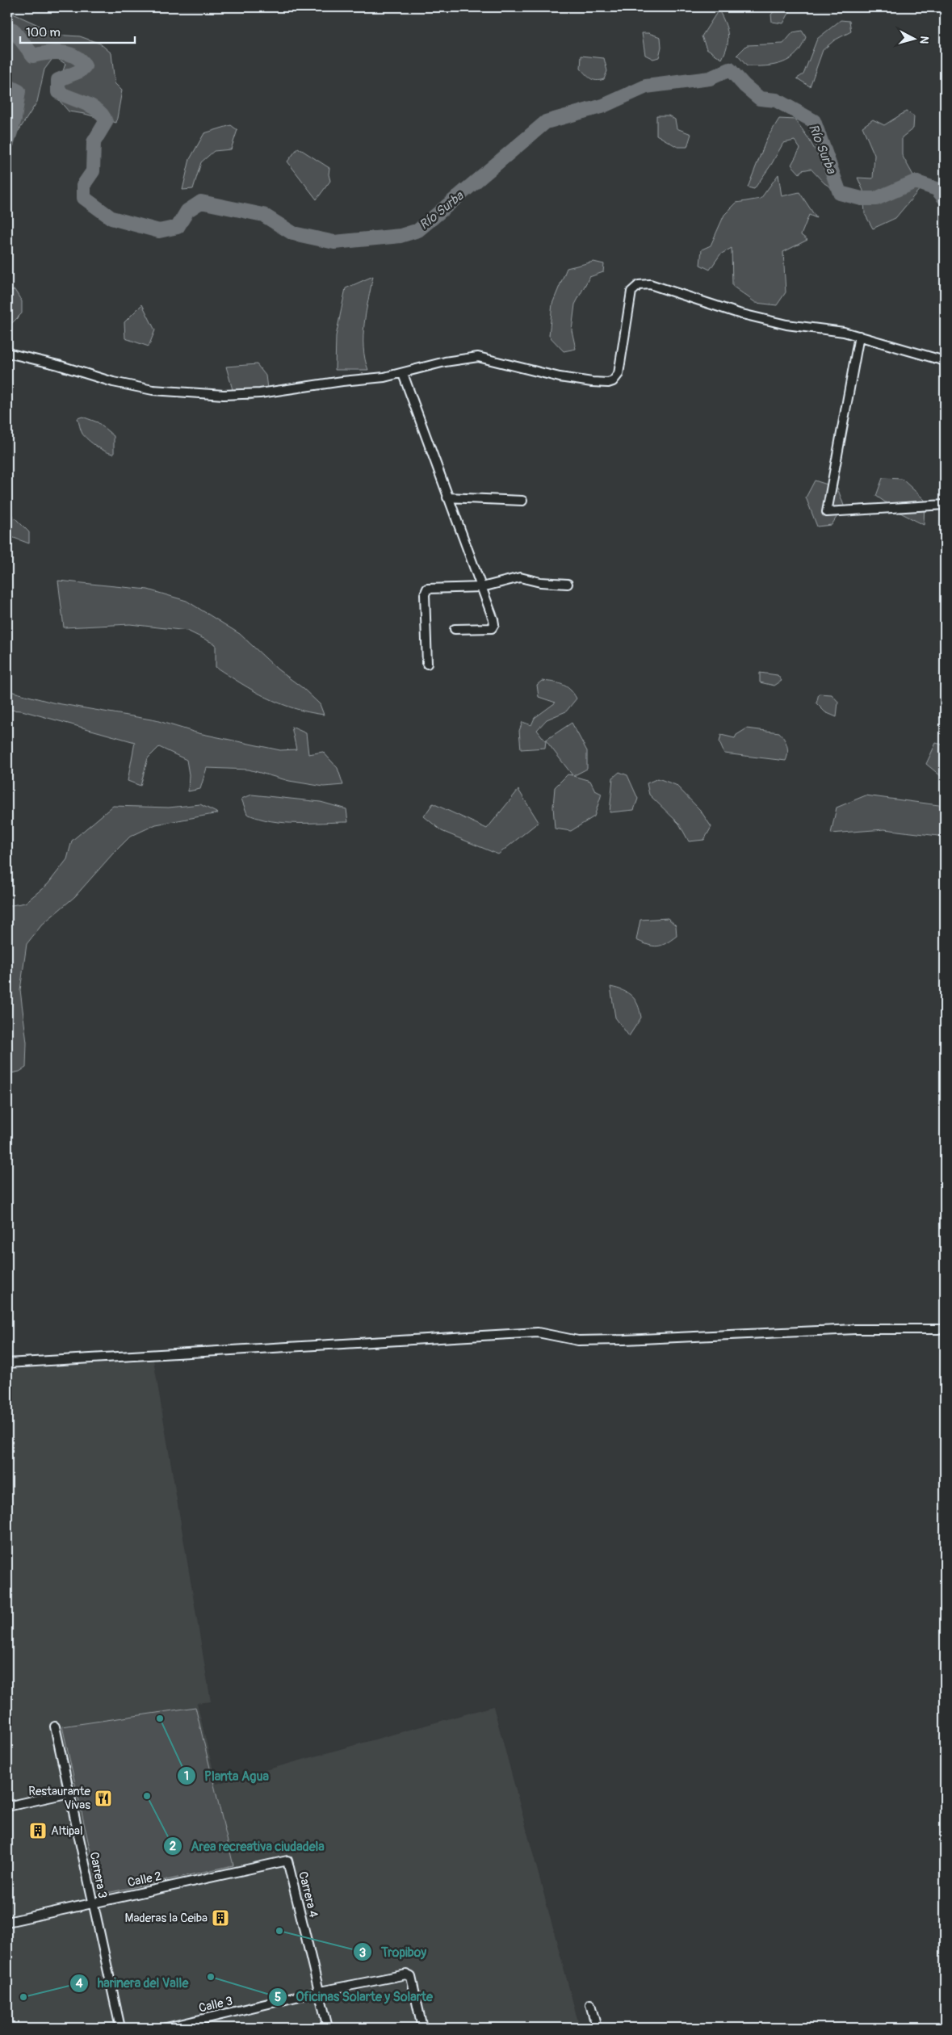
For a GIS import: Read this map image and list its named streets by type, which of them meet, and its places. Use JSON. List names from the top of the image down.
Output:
{
  "streets": {
    "street": [
      "Carrera 3",
      "Calle 2",
      "Carrera 4",
      "Calle 3"
    ]
  },
  "crossings": [
    ["Carrera 3", "Calle 2"],
    ["Calle 2", "Carrera 4"],
    ["Carrera 4", "Calle 3"]
  ],
  "water": ["Río Surba"],
  "places": {
    "other": [
      "Planta Agua",
      "Area recreativa ciudadela",
      "Tropiboy",
      "Oficinas Solarte y Solarte",
      "harinera del Valle"
    ],
    "restaurant": ["Restaurante Vivas"],
    "building": ["Altipal", "Maderas la Ceiba"]
  },
  "scale_bar": "100 m",
  "north": "right"
}
